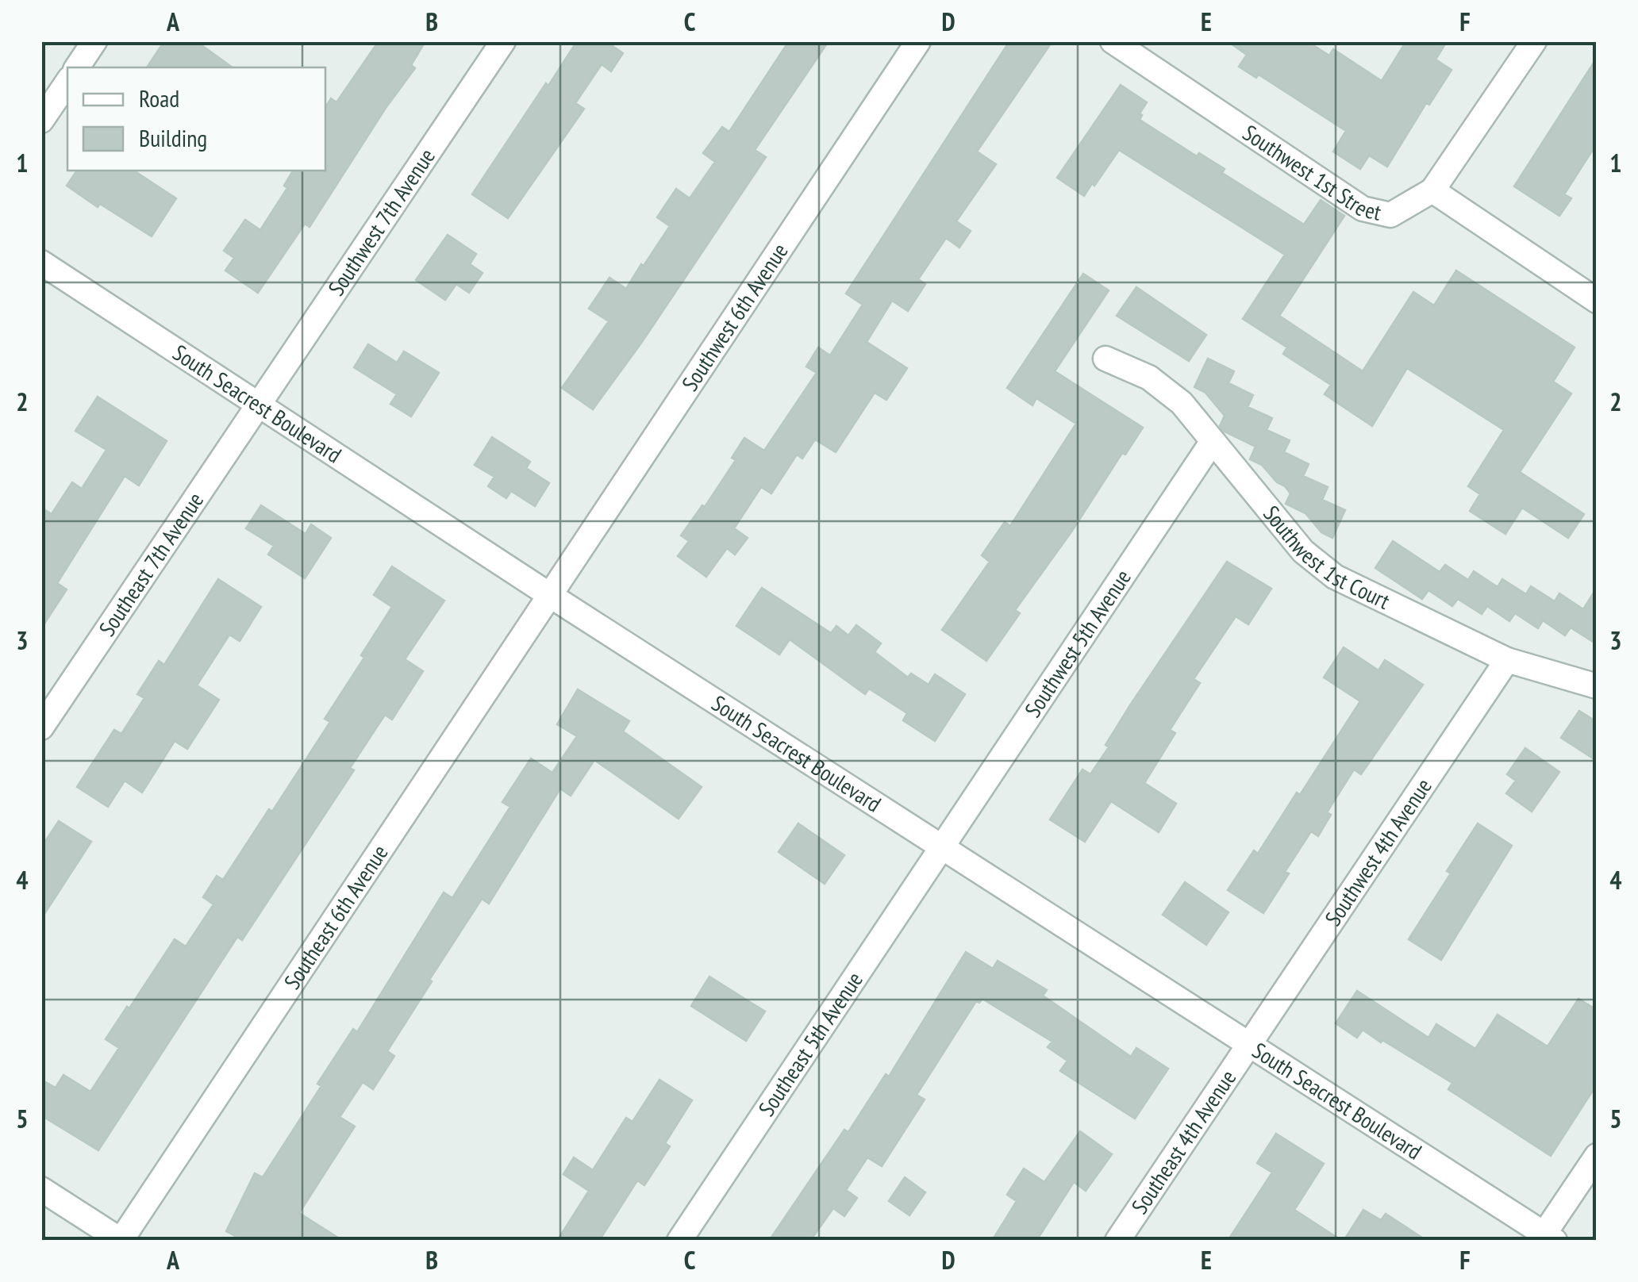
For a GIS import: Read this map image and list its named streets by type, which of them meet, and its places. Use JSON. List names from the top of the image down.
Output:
{
  "streets": {
    "street": [
      "Southwest 1st Street",
      "Southwest 7th Avenue",
      "Southwest 6th Avenue",
      "South Seacrest Boulevard",
      "Southwest 1st Court",
      "Southeast 7th Avenue",
      "Southwest 5th Avenue",
      "Southwest 4th Avenue",
      "Southeast 6th Avenue",
      "Southeast 5th Avenue",
      "Southeast 4th Avenue"
    ]
  },
  "crossings": [
    ["Southwest 7th Avenue", "South Seacrest Boulevard"],
    ["Southwest 7th Avenue", "Southeast 7th Avenue"],
    ["Southwest 6th Avenue", "South Seacrest Boulevard"],
    ["Southwest 6th Avenue", "Southeast 6th Avenue"],
    ["South Seacrest Boulevard", "Southeast 7th Avenue"],
    ["South Seacrest Boulevard", "Southwest 5th Avenue"],
    ["South Seacrest Boulevard", "Southwest 4th Avenue"],
    ["South Seacrest Boulevard", "Southeast 6th Avenue"],
    ["South Seacrest Boulevard", "Southeast 5th Avenue"],
    ["South Seacrest Boulevard", "Southeast 4th Avenue"],
    ["Southwest 1st Court", "Southwest 5th Avenue"],
    ["Southwest 1st Court", "Southwest 4th Avenue"],
    ["Southwest 5th Avenue", "Southeast 5th Avenue"],
    ["Southwest 4th Avenue", "Southeast 4th Avenue"]
  ],
  "legend": ["Road", "Building"],
  "grid": {
    "columns": [
      "A",
      "B",
      "C",
      "D",
      "E",
      "F"
    ],
    "rows": [
      "1",
      "2",
      "3",
      "4",
      "5"
    ]
  }
}
